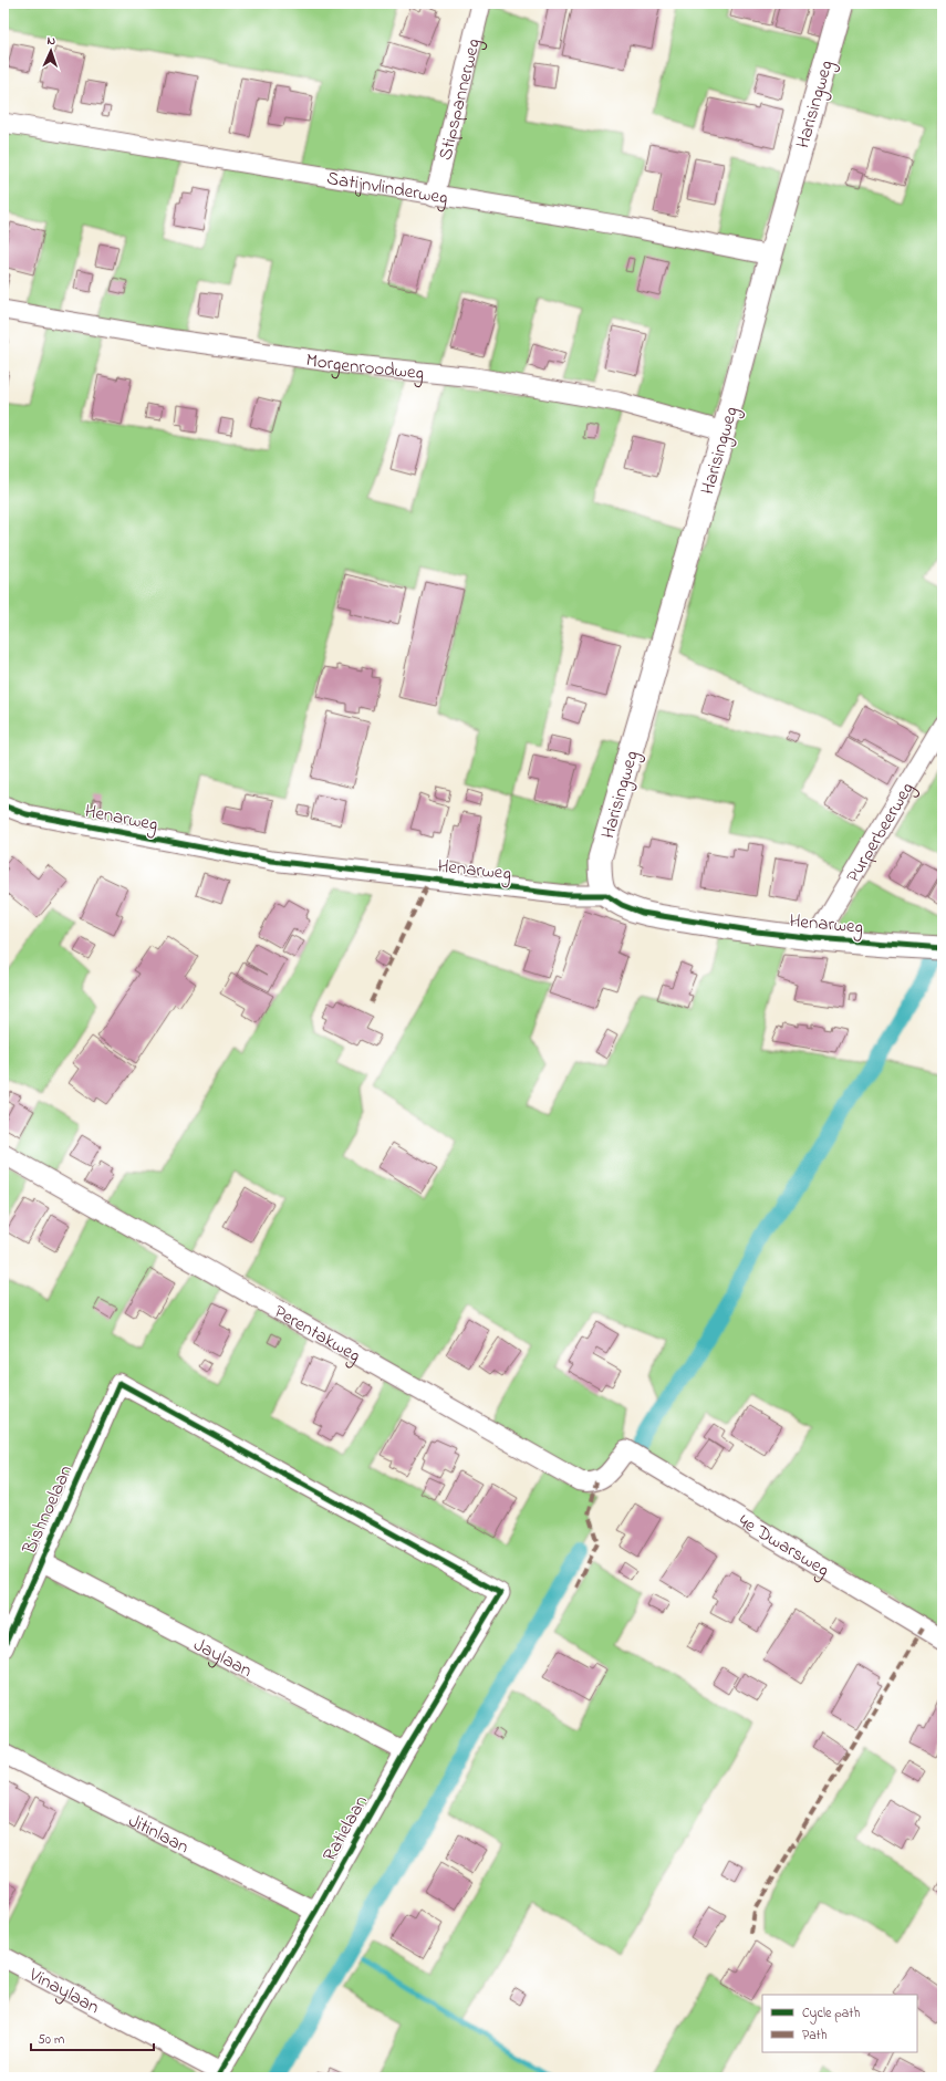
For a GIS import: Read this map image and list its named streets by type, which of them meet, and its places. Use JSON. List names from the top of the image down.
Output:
{
  "streets": {
    "street": [
      "Stipspannerweg",
      "Harisingweg",
      "Satijnvlinderweg",
      "Morgenroodweg",
      "Henarweg",
      "Purperbeerweg",
      "Perentakweg",
      "Bishnoelaan",
      "4e Dwarsweg",
      "Jaylaan",
      "Ratielaan",
      "Jitinlaan",
      "Vinaylaan"
    ]
  },
  "crossings": [
    ["Stipspannerweg", "Satijnvlinderweg"],
    ["Harisingweg", "Satijnvlinderweg"],
    ["Harisingweg", "Morgenroodweg"],
    ["Harisingweg", "Henarweg"],
    ["Henarweg", "Purperbeerweg"],
    ["Perentakweg", "4e Dwarsweg"],
    ["Bishnoelaan", "Jaylaan"],
    ["Bishnoelaan", "Ratielaan"],
    ["Jaylaan", "Ratielaan"],
    ["Ratielaan", "Jitinlaan"],
    ["Ratielaan", "Vinaylaan"]
  ],
  "legend": ["Cycle path", "Path"],
  "scale_bar": "50 m",
  "north": "top"
}
